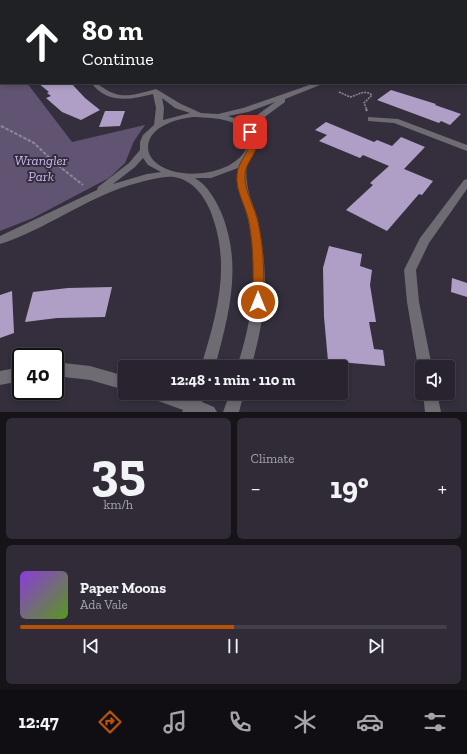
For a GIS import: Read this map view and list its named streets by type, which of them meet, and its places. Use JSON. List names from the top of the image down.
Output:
{
  "parks": ["Wrangler Park"],
  "page": {
    "turn": ["80 m", "Continue"],
    "limit": "40",
    "trip": "12:48 · 1 min · 110 m",
    "tile": [
      ["35", "km/h"],
      "Climate"
    ],
    "heat": ["−", "19°", "+"],
    "song": ["Paper Moons", "Ada Vale"],
    "tabs": "12:47"
  }
}
